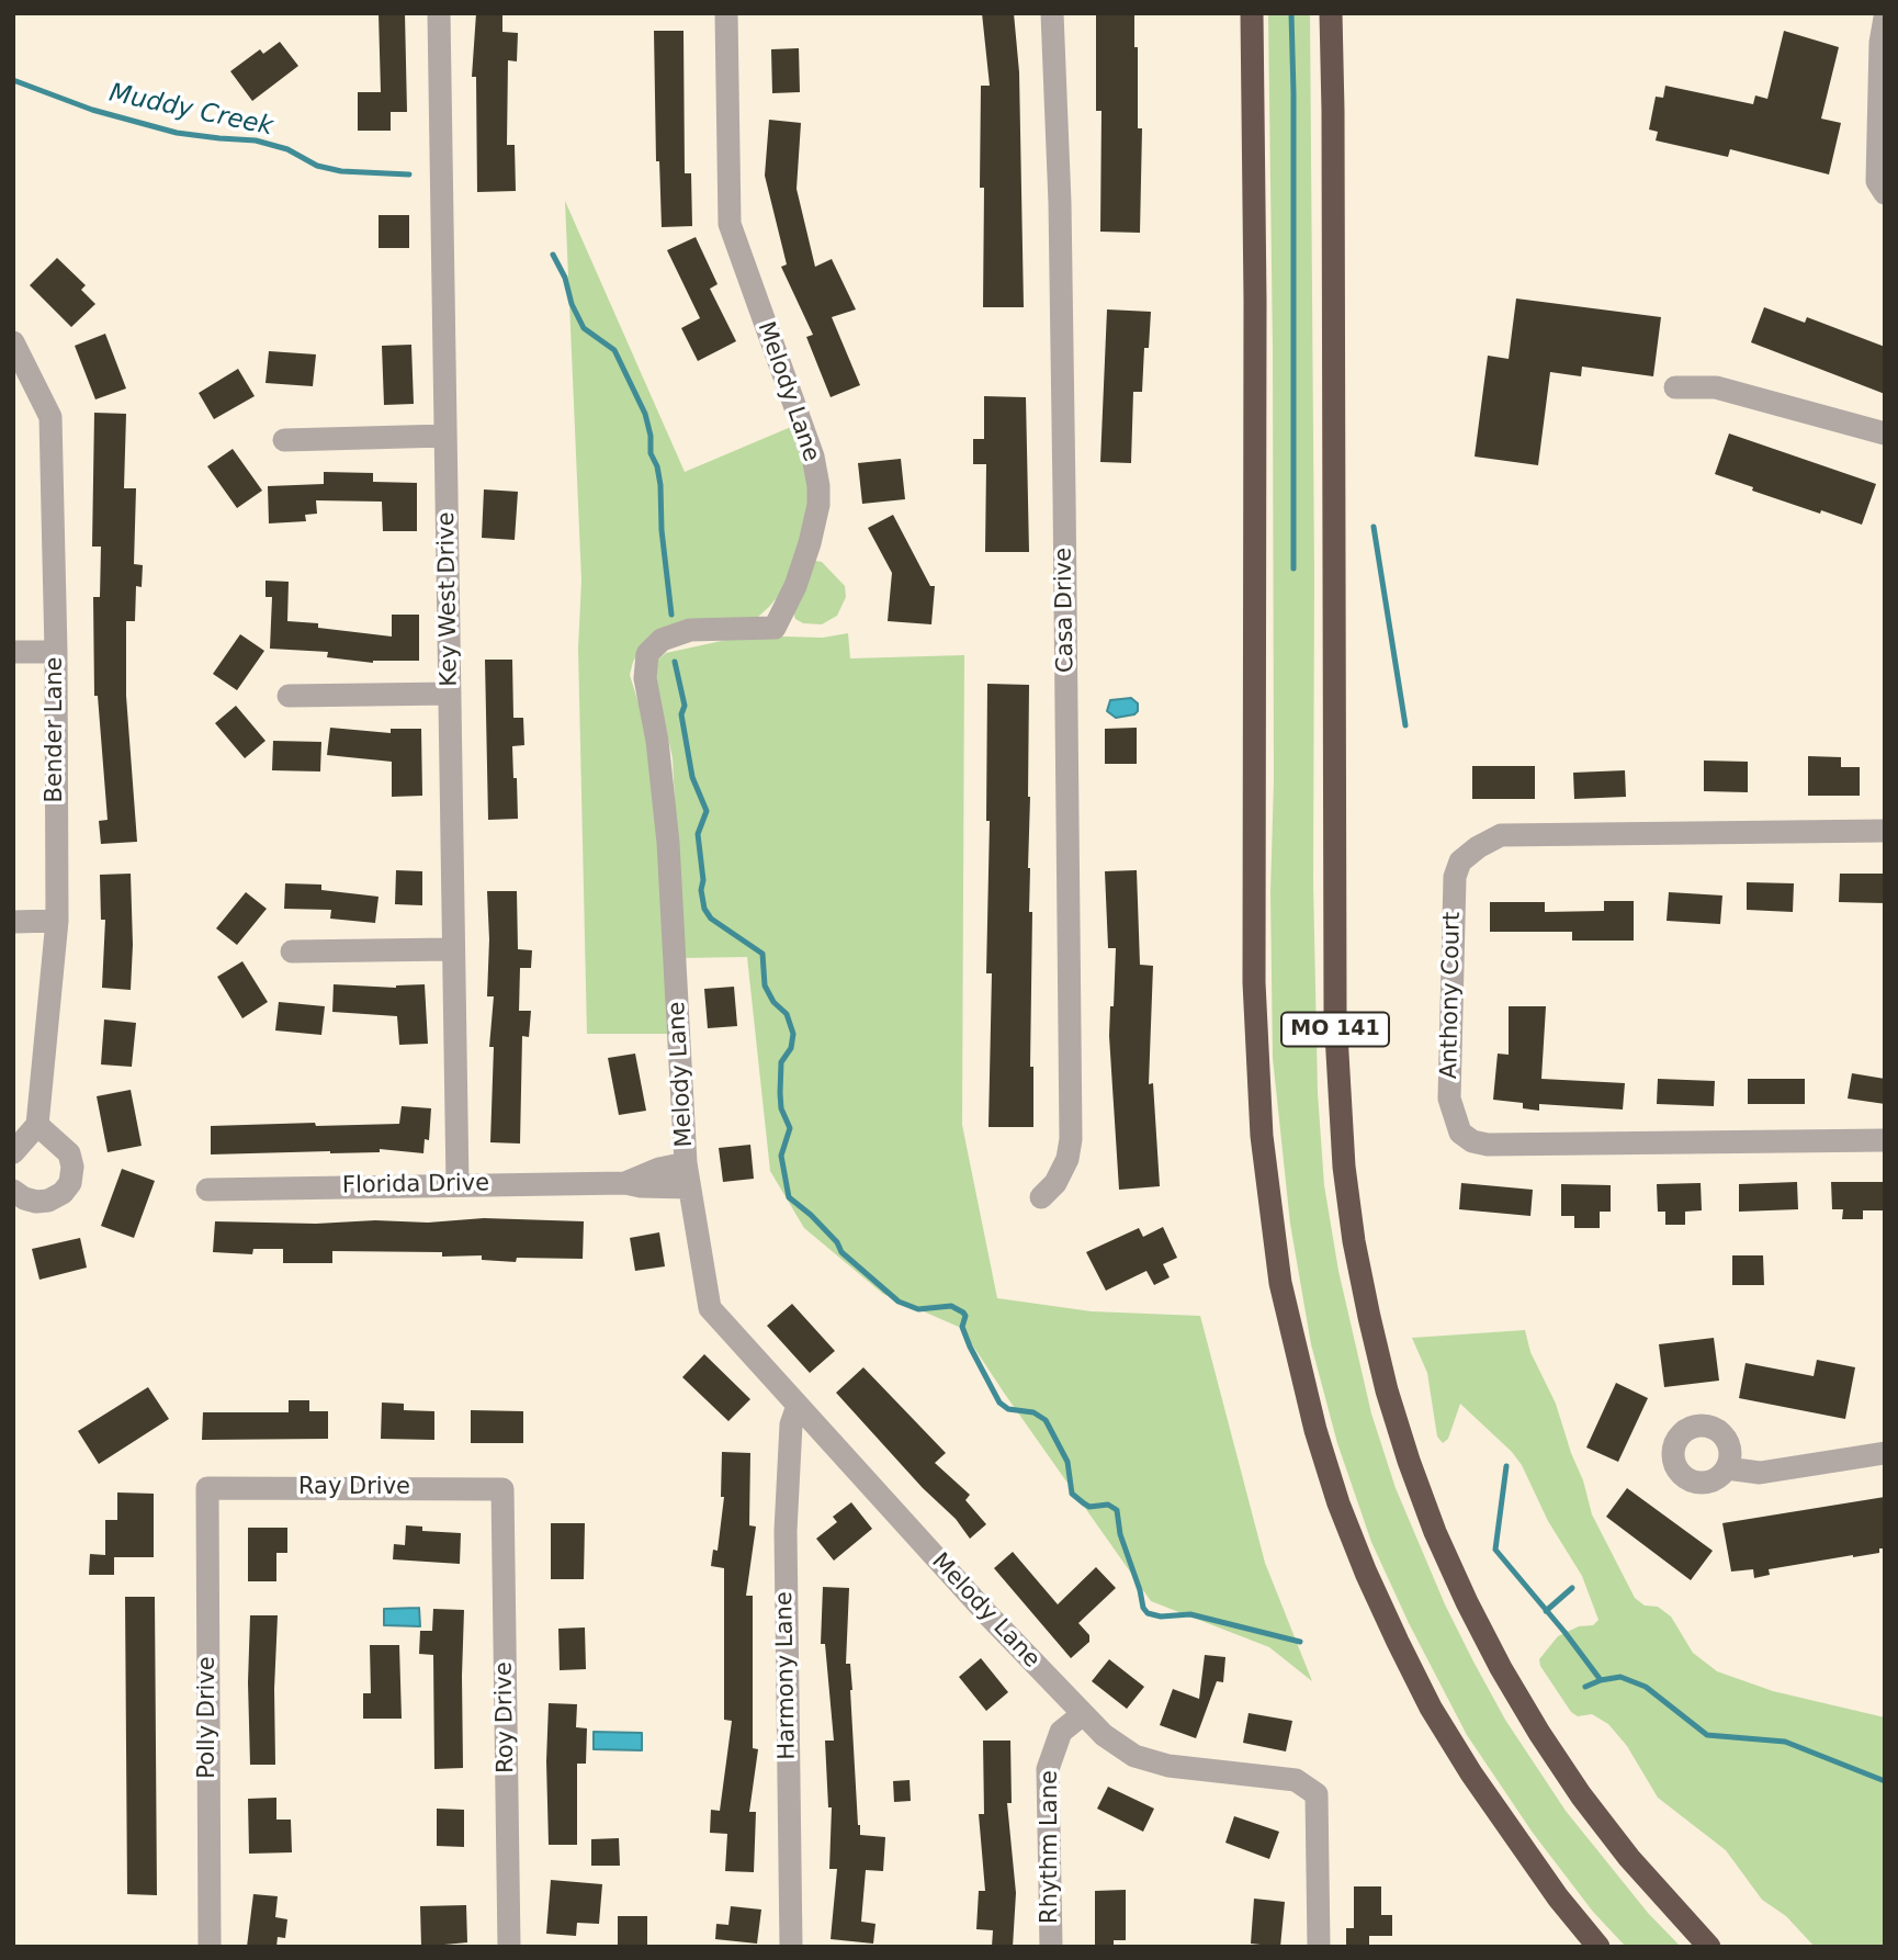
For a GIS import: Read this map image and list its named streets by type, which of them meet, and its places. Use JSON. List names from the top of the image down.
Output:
{
  "streets": {
    "highway": ["MO 141"],
    "street": [
      "Melody Lane",
      "Key West Drive",
      "Casa Drive",
      "Bender Lane",
      "Anthony Court",
      "Florida Drive",
      "Ray Drive",
      "Harmony Lane",
      "Polly Drive",
      "Roy Drive",
      "Rhythm Lane"
    ]
  },
  "crossings": [
    ["Melody Lane", "Florida Drive"],
    ["Melody Lane", "Harmony Lane"],
    ["Melody Lane", "Rhythm Lane"],
    ["Key West Drive", "Florida Drive"],
    ["Ray Drive", "Polly Drive"],
    ["Ray Drive", "Roy Drive"]
  ],
  "water": ["Muddy Creek"]
}
